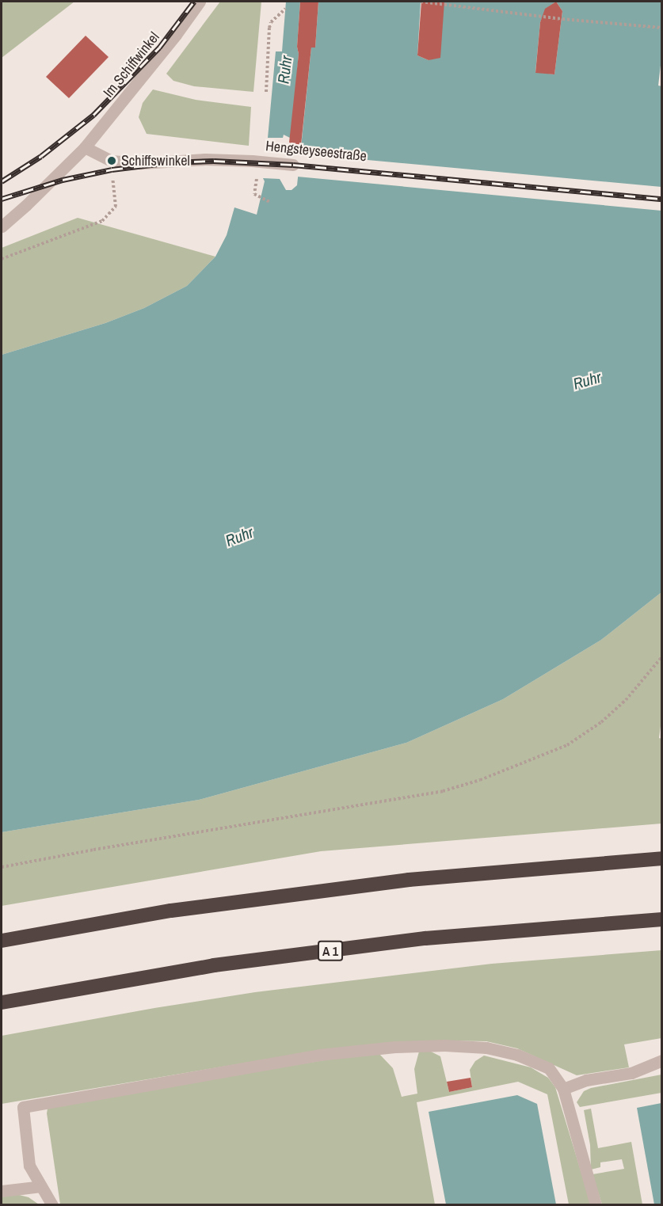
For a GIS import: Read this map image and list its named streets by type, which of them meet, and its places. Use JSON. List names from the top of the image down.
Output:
{
  "streets": {
    "highway": ["A 1"],
    "street": ["Im Schiffwinkel", "Hengsteyseestraße"]
  },
  "crossings": [
    ["Im Schiffwinkel", "Hengsteyseestraße"]
  ],
  "water": ["Ruhr"],
  "places": ["Schiffswinkel"]
}
